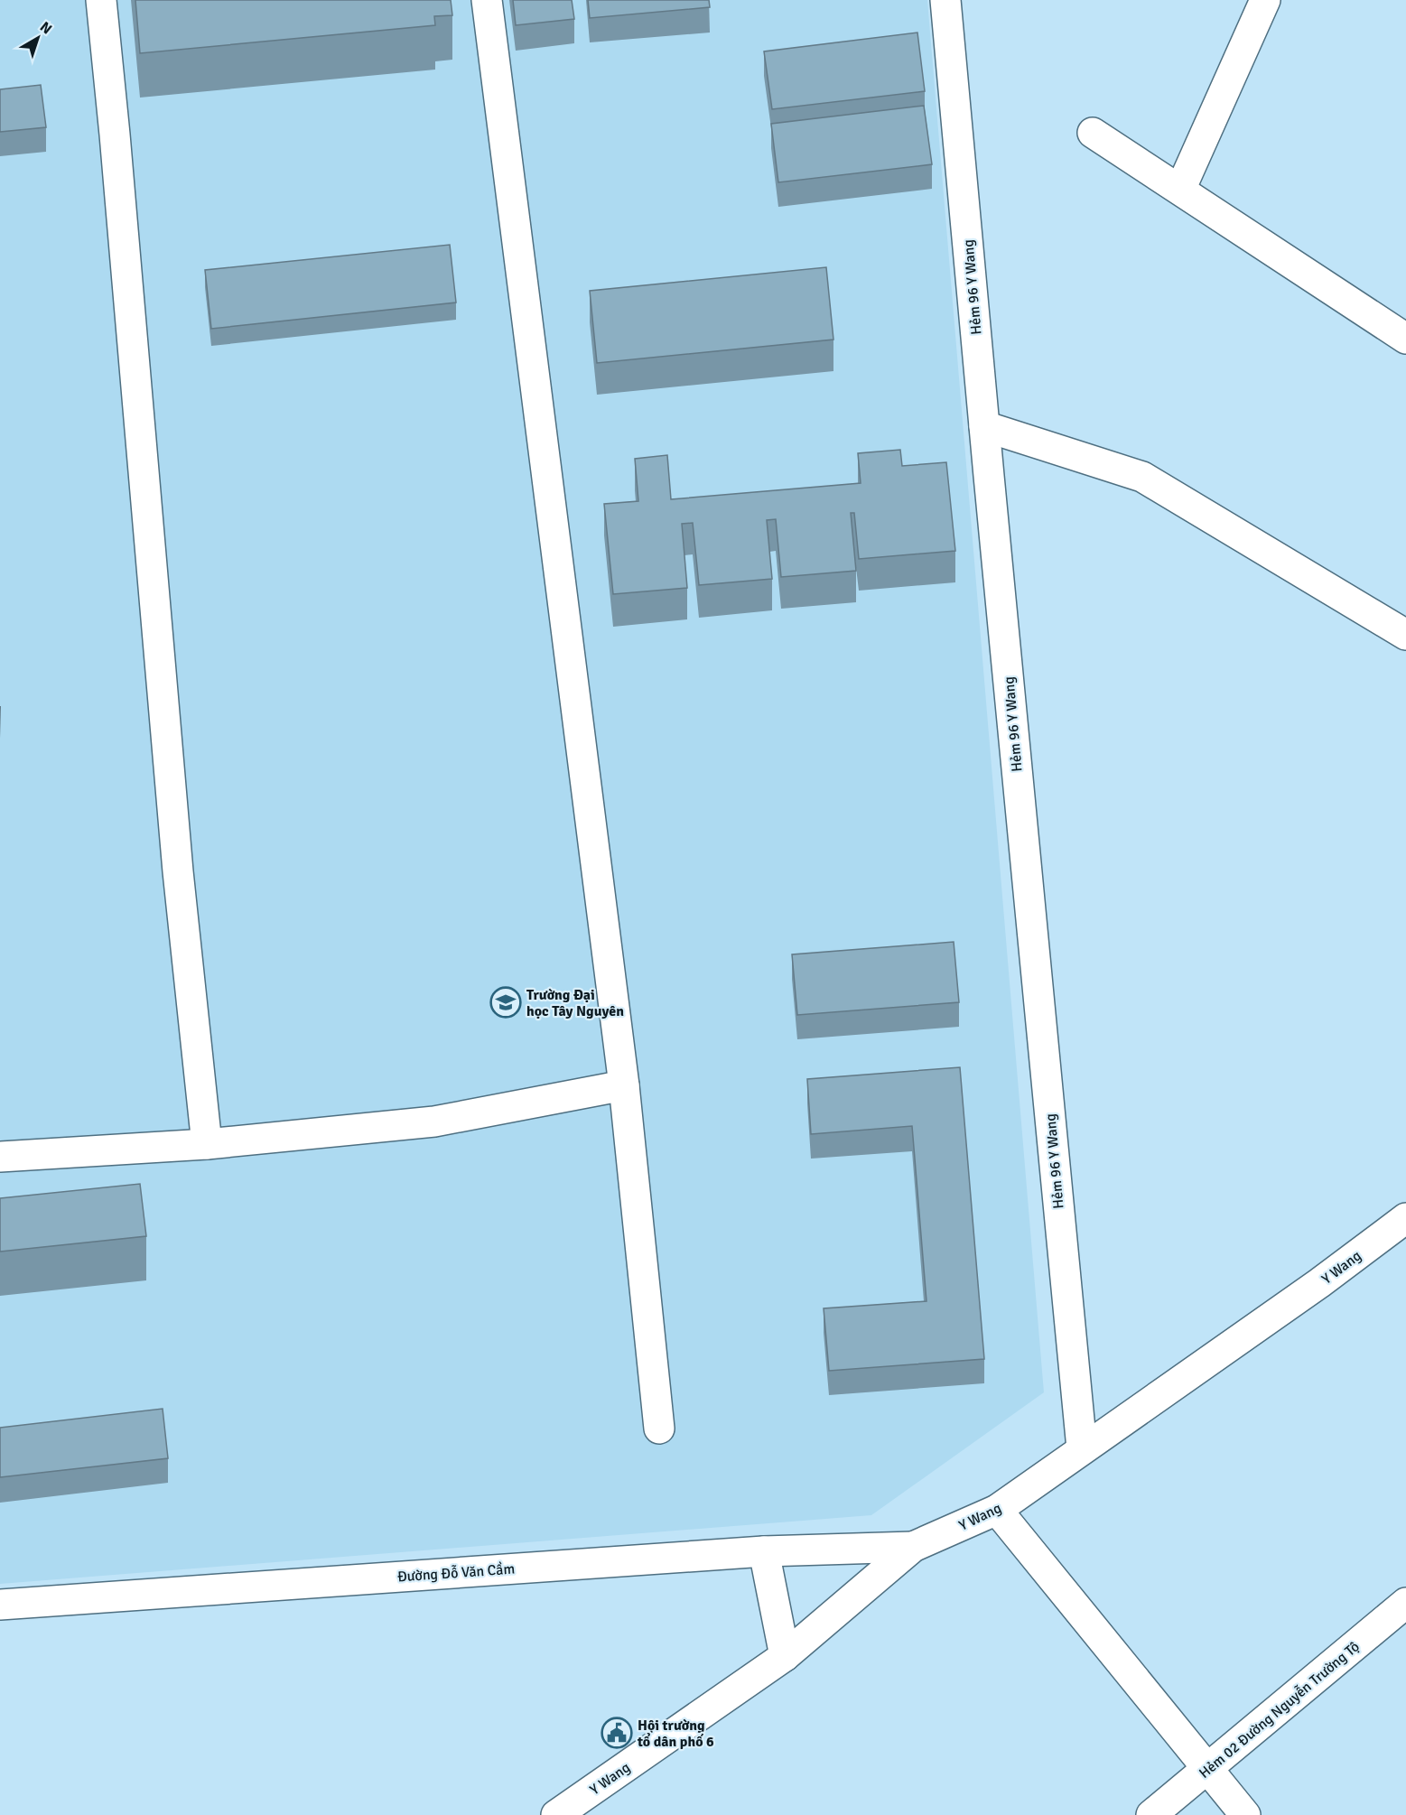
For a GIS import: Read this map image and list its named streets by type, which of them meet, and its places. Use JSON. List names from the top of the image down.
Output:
{
  "streets": {
    "street": [
      "Hẻm 96 Y Wang",
      "Y Wang",
      "Đường Đỗ Văn Cầm",
      "Hẻm 02 Đường Nguyễn Trường Tộ"
    ]
  },
  "crossings": [
    ["Hẻm 96 Y Wang", "Y Wang"],
    ["Y Wang", "Đường Đỗ Văn Cầm"]
  ],
  "places": {
    "school or university": ["Trường Đại học Tây Nguyên"],
    "public building": ["Hội trường tổ dân phố 6"]
  },
  "north": "top right"
}
